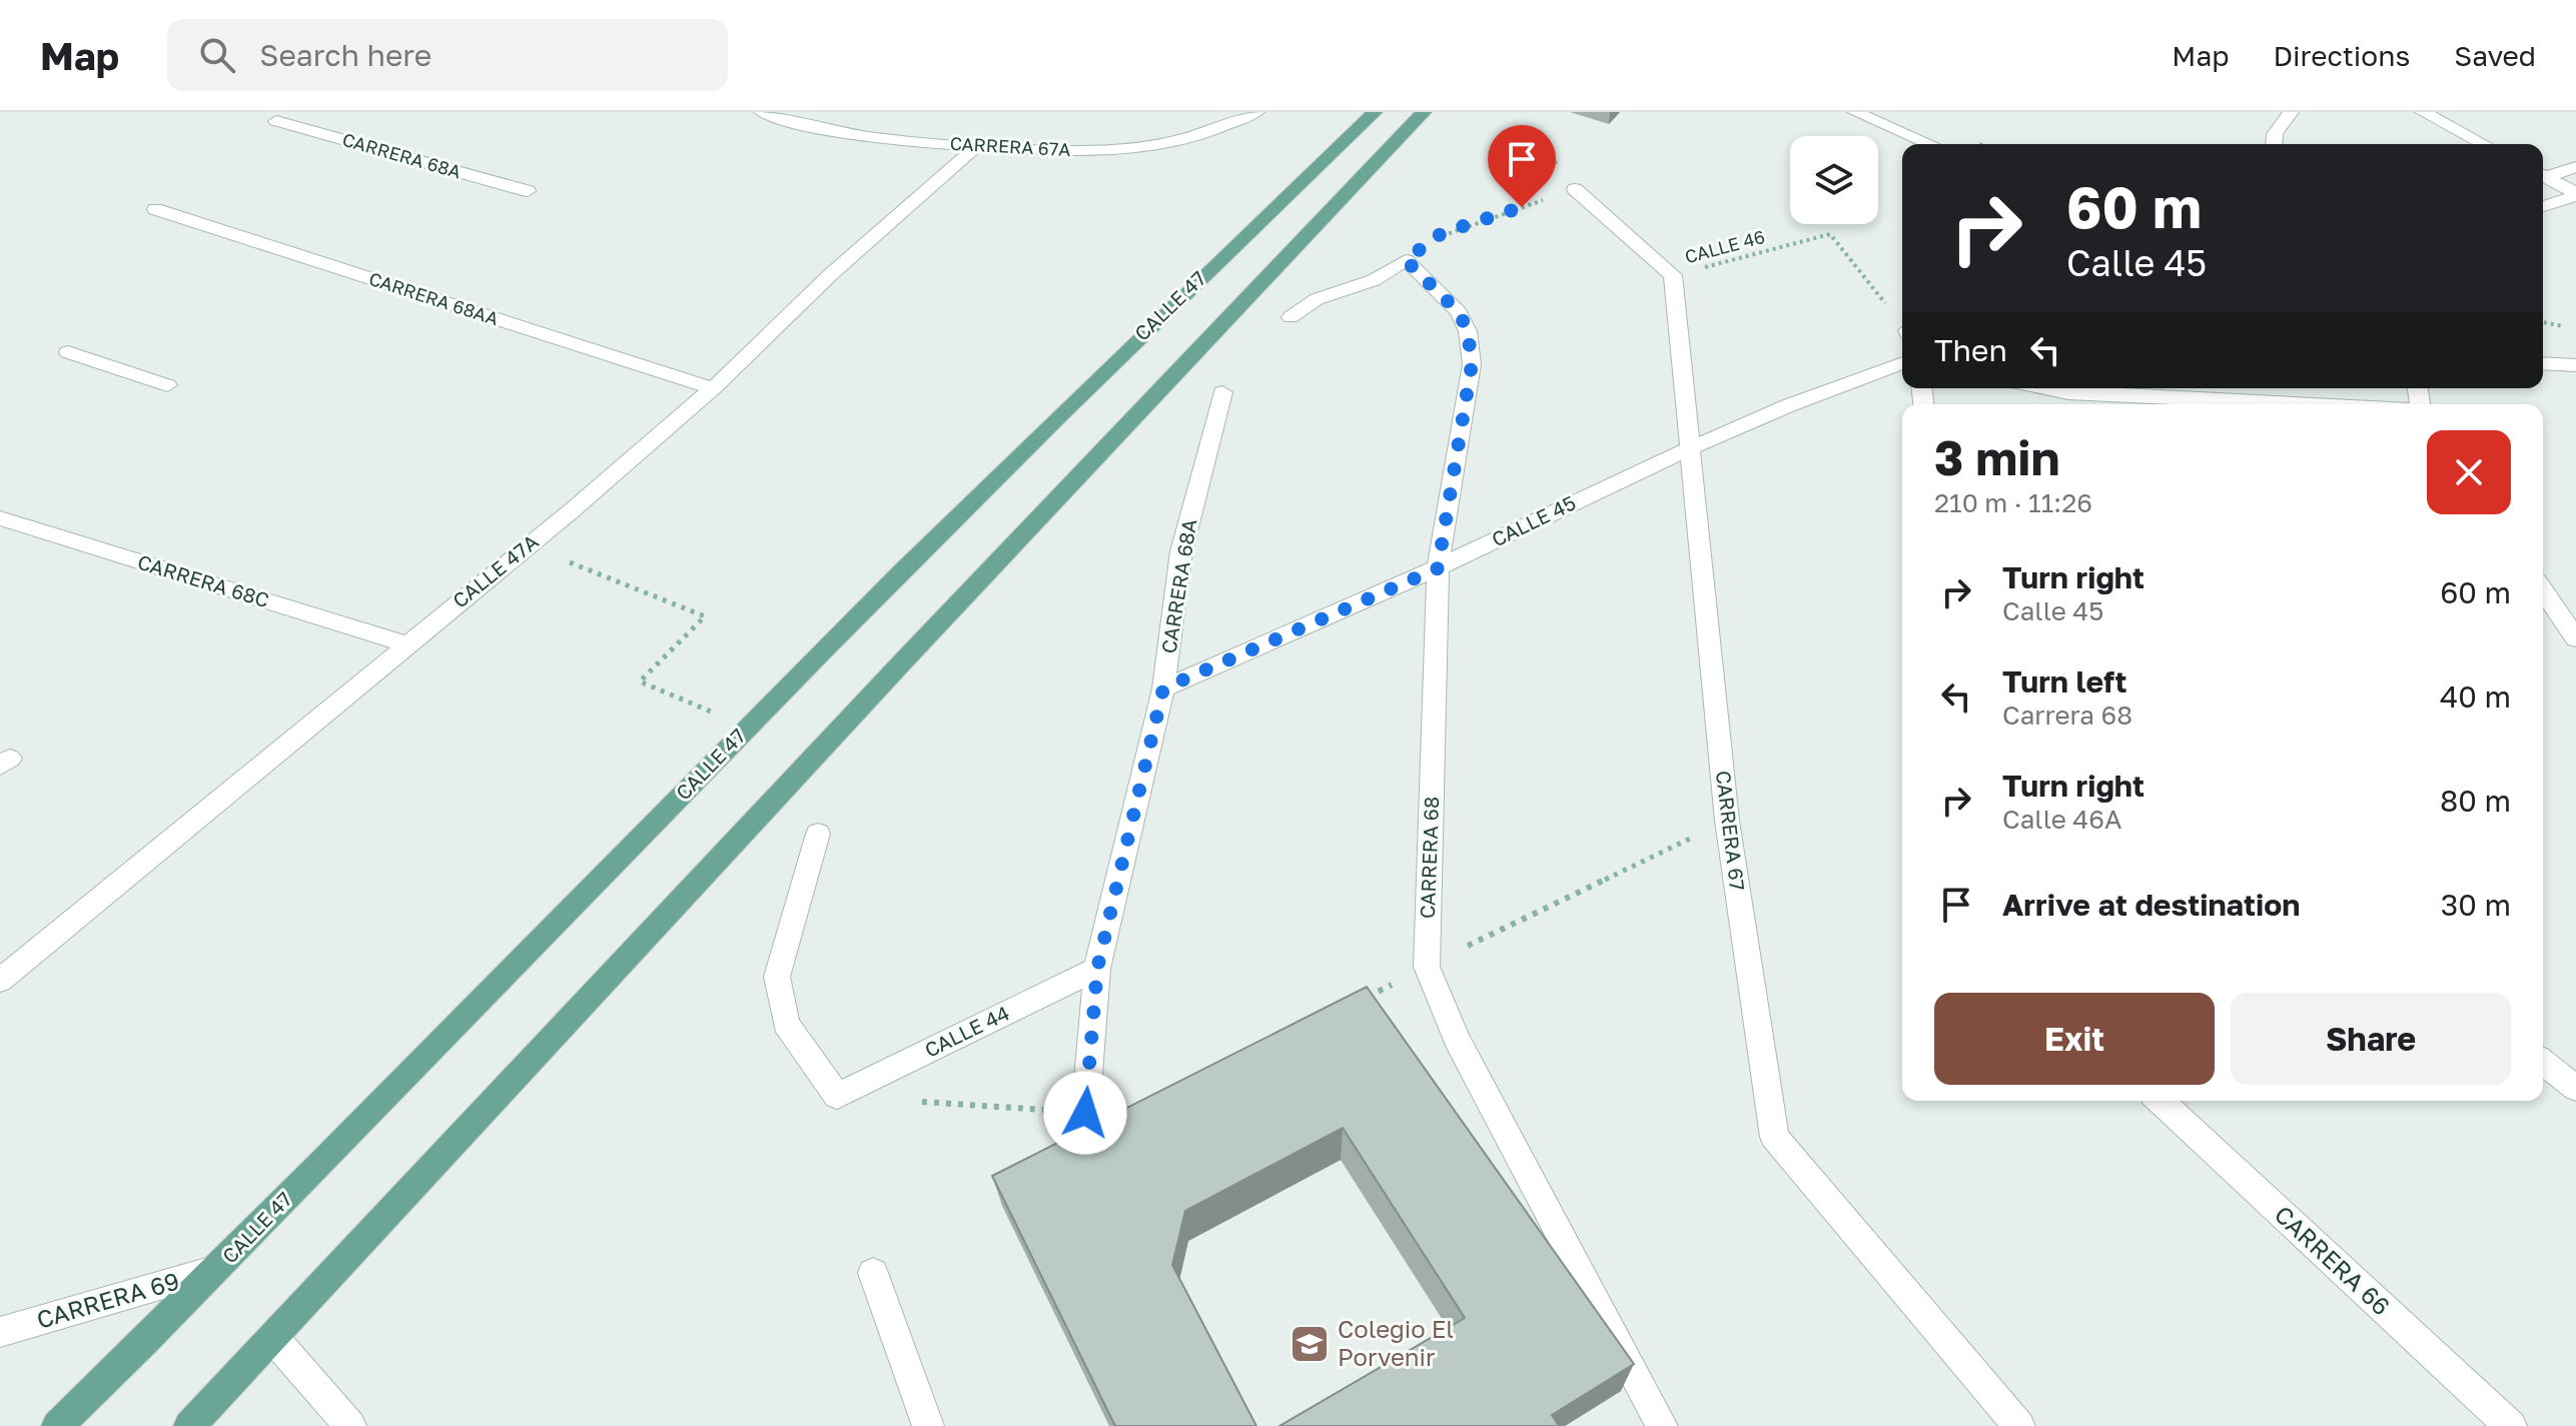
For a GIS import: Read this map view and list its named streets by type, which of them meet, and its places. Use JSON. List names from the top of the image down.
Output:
{
  "streets": {
    "main road": ["CALLE 47"],
    "street": [
      "CARRERA 67A",
      "CARRERA 68A",
      "CARRERA 68AA",
      "CALLE 45",
      "CALLE 47A",
      "CARRERA 68C",
      "CARRERA 67",
      "CARRERA 68",
      "CALLE 44",
      "CARRERA 66",
      "CARRERA 69"
    ],
    "path": ["CALLE 46"]
  },
  "crossings": [
    ["CARRERA 67A", "CALLE 47A"],
    ["CARRERA 68A", "CALLE 45"],
    ["CARRERA 68A", "CALLE 44"],
    ["CALLE 46", "CARRERA 67"],
    ["CARRERA 68AA", "CALLE 47A"],
    ["CALLE 47", "CARRERA 69"],
    ["CALLE 45", "CARRERA 67"],
    ["CALLE 45", "CARRERA 68"],
    ["CALLE 47A", "CARRERA 68C"]
  ],
  "places": {
    "school or university": ["Colegio El Porvenir"]
  },
  "page": {
    "header": "Map",
    "search": "Search here",
    "nav": ["Map", "Directions", "Saved"],
    "turn": ["60 m", "Calle 45"],
    "then": "Then",
    "heading": ["3 min", "210 m · 11:26"],
    "list": [
      {
        "name": "Turn right",
        "note": "Calle 45",
        "value": "60 m"
      },
      {
        "name": "Turn left",
        "note": "Carrera 68",
        "value": "40 m"
      },
      {
        "name": "Turn right",
        "note": "Calle 46A",
        "value": "80 m"
      },
      {
        "name": "Arrive at destination",
        "value": "30 m"
      }
    ],
    "buttons": ["Exit", "Share"]
  }
}
